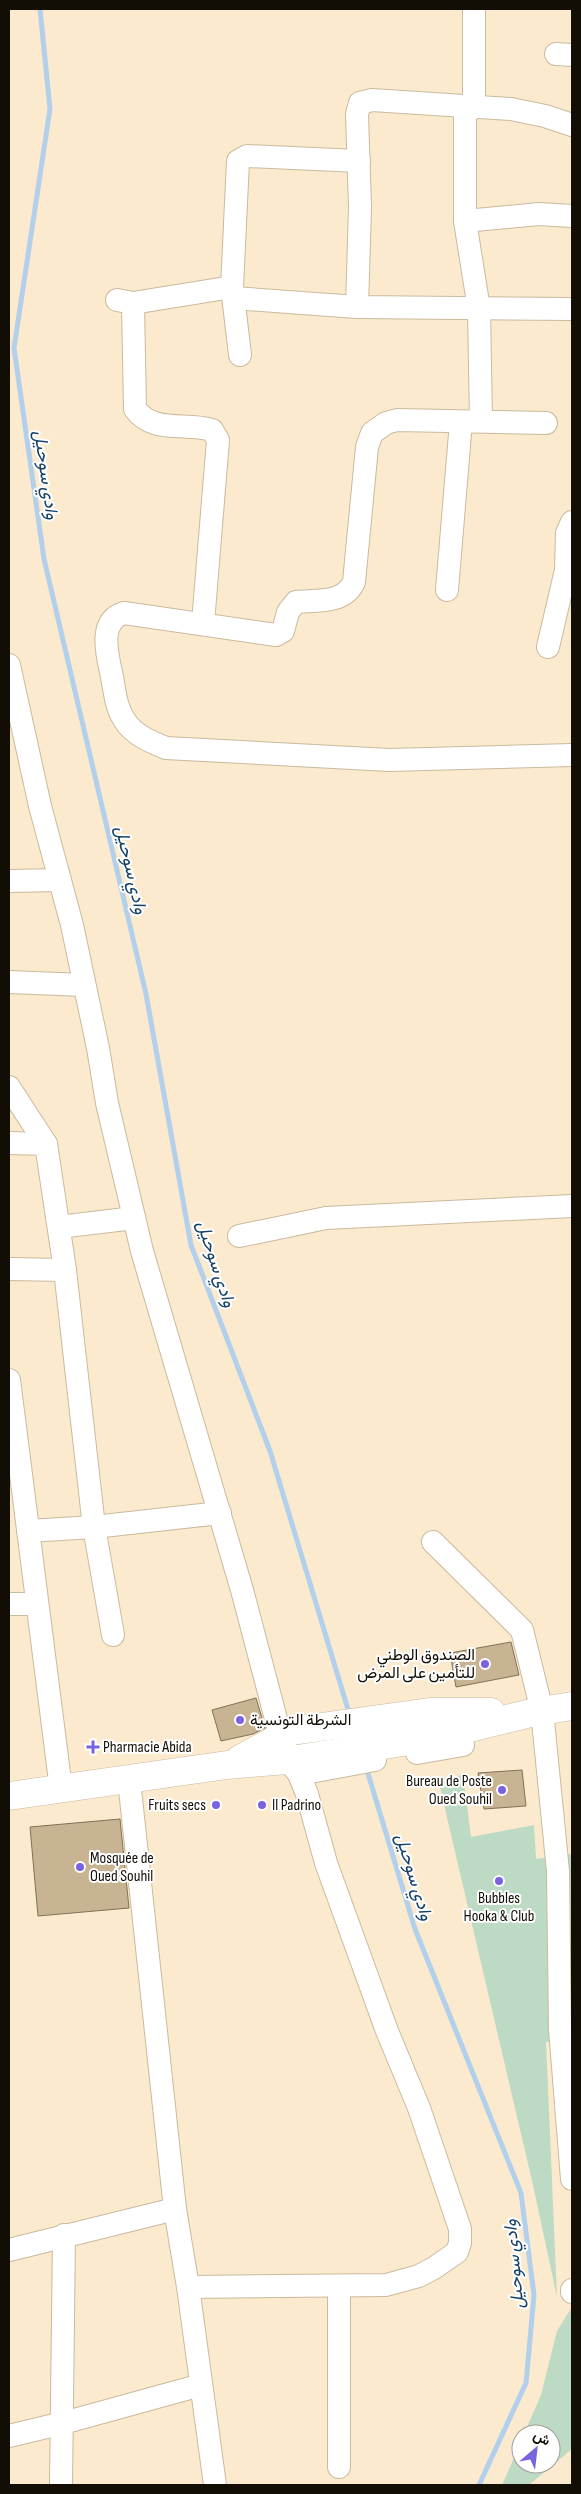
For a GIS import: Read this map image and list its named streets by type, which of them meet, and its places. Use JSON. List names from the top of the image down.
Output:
{
  "water": ["وادي سوحيل"],
  "places": {
    "other": [
      "الصندوق الوطني للتأمين على المرض",
      "الشرطة التونسية",
      "Bureau de Poste Oued Souhil",
      "Fruits secs",
      "Il Padrino",
      "Mosquée de Oued Souhil",
      "Bubbles Hooka & Club"
    ],
    "health": ["Pharmacie Abida"]
  },
  "north": "top right"
}
